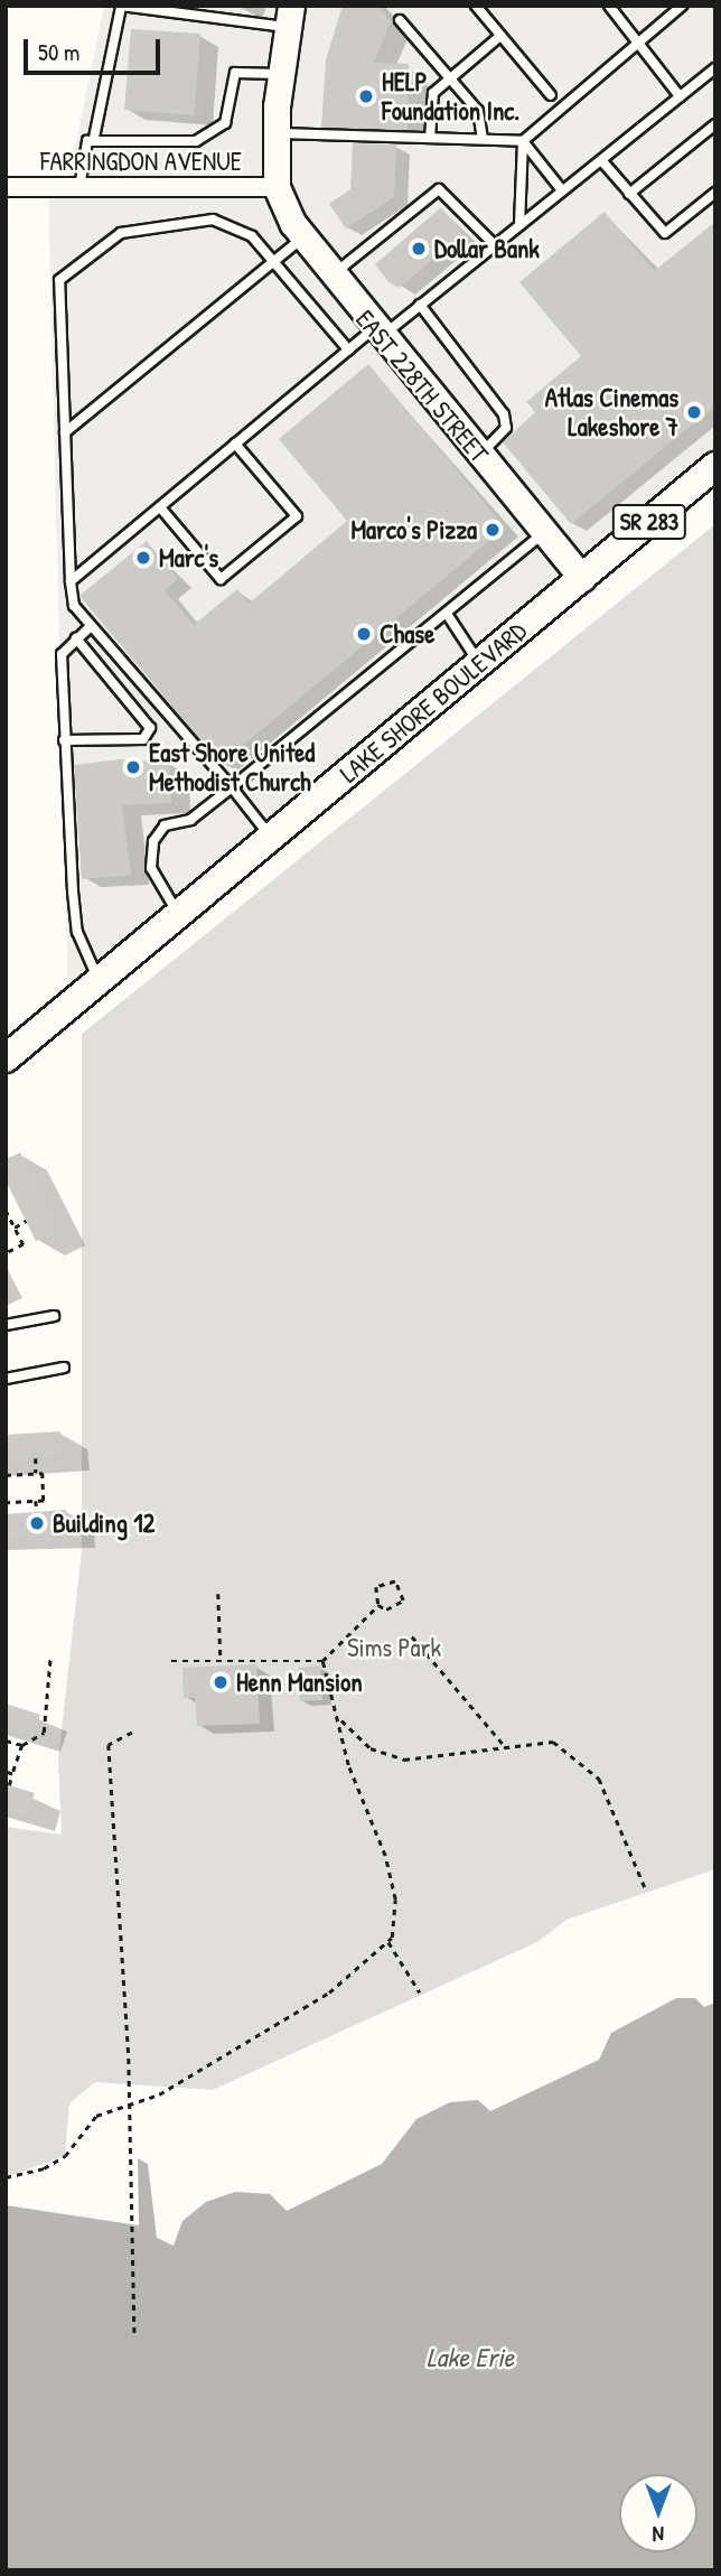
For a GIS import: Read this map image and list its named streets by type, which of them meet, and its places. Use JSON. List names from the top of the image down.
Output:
{
  "streets": {
    "main road": ["SR 283", "LAKE SHORE BOULEVARD"],
    "street": ["FARRINGDON AVENUE", "EAST 228TH STREET"]
  },
  "crossings": [
    ["FARRINGDON AVENUE", "EAST 228TH STREET"],
    ["EAST 228TH STREET", "LAKE SHORE BOULEVARD"]
  ],
  "water": ["Lake Erie"],
  "parks": ["Sims Park"],
  "places": [
    "HELP Foundation Inc.",
    "Dollar Bank",
    "Atlas Cinemas Lakeshore 7",
    "Marco's Pizza",
    "Marc's",
    "Chase",
    "East Shore United Methodist Church",
    "Building 12",
    "Henn Mansion"
  ],
  "scale_bar": "50 m",
  "north": "bottom"
}
